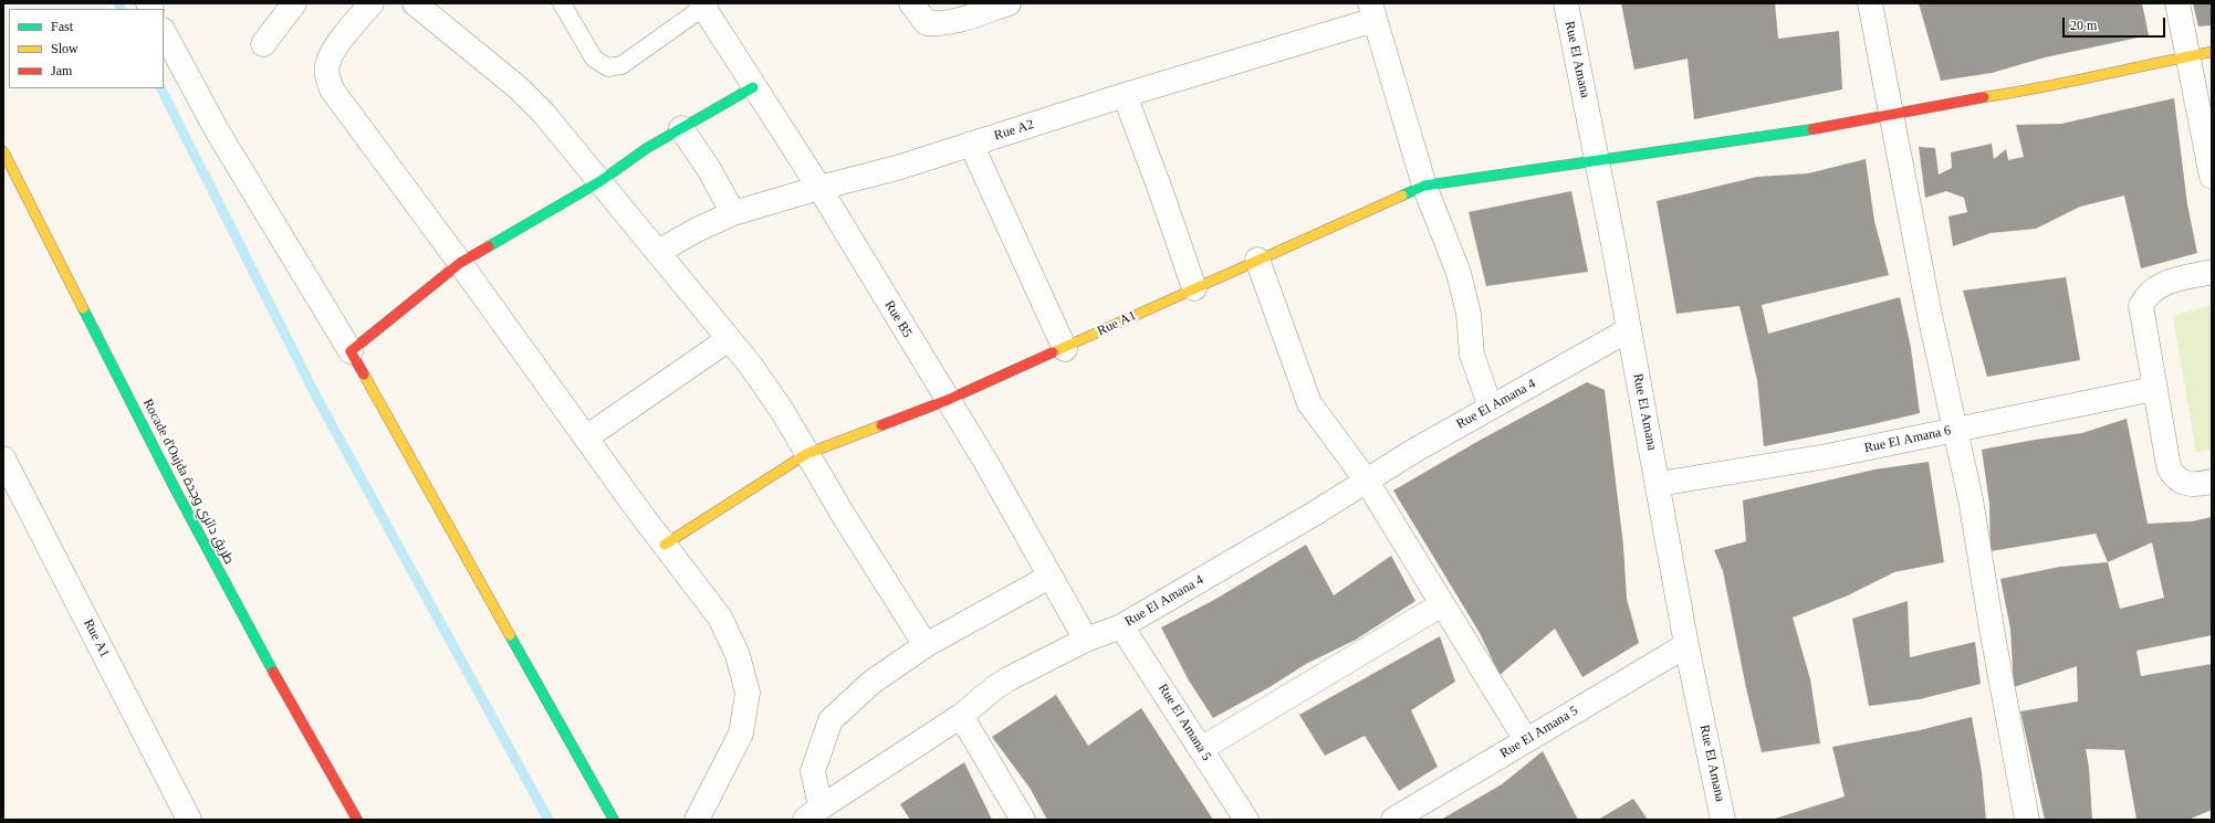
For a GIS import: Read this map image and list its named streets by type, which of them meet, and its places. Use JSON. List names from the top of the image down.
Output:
{
  "streets": {
    "main road": ["Rue A1", "Rocade d'Oujda طريق دائري وجدة"],
    "street": [
      "Rue El Amana",
      "Rue A2",
      "Rue B5",
      "Rue El Amana 4",
      "Rue El Amana 6",
      "Rue El Amana 5"
    ]
  },
  "crossings": [
    ["Rue El Amana", "Rue A1"],
    ["Rue El Amana", "Rue El Amana 4"],
    ["Rue El Amana", "Rue El Amana 6"],
    ["Rue El Amana", "Rue El Amana 5"],
    ["Rue A2", "Rue B5"],
    ["Rue B5", "Rue A1"],
    ["Rue B5", "Rue El Amana 4"],
    ["Rue El Amana 4", "Rue El Amana 5"]
  ],
  "legend": ["Fast", "Slow", "Jam"],
  "scale_bar": "20 m"
}
